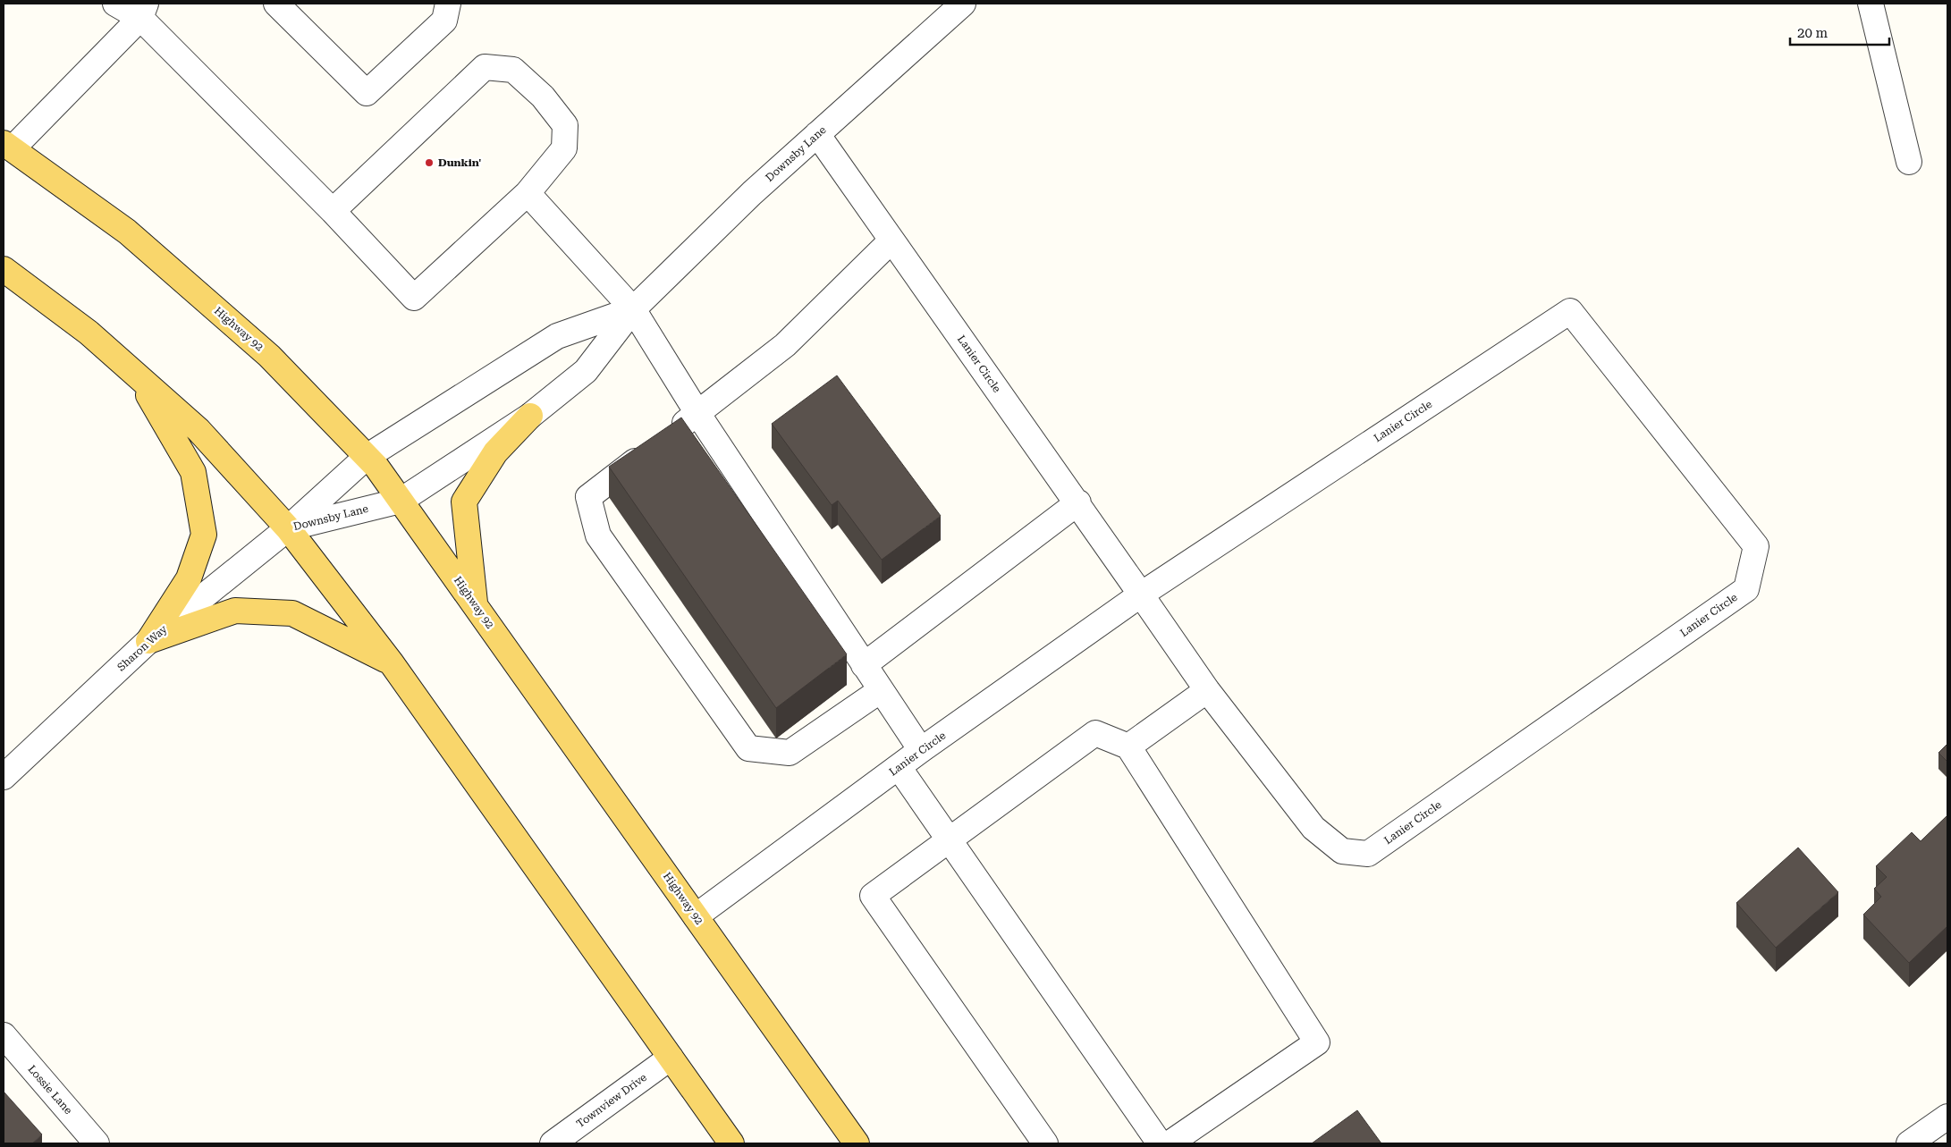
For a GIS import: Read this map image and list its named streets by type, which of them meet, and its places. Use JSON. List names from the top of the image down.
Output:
{
  "streets": {
    "main road": ["Highway 92"],
    "street": [
      "Downsby Lane",
      "Lanier Circle",
      "Sharon Way",
      "Lossie Lane",
      "Townview Drive"
    ]
  },
  "crossings": [
    ["Downsby Lane", "Highway 92"],
    ["Downsby Lane", "Lanier Circle"],
    ["Downsby Lane", "Sharon Way"],
    ["Highway 92", "Lanier Circle"]
  ],
  "places": ["Dunkin'"],
  "scale_bar": "20 m"
}
